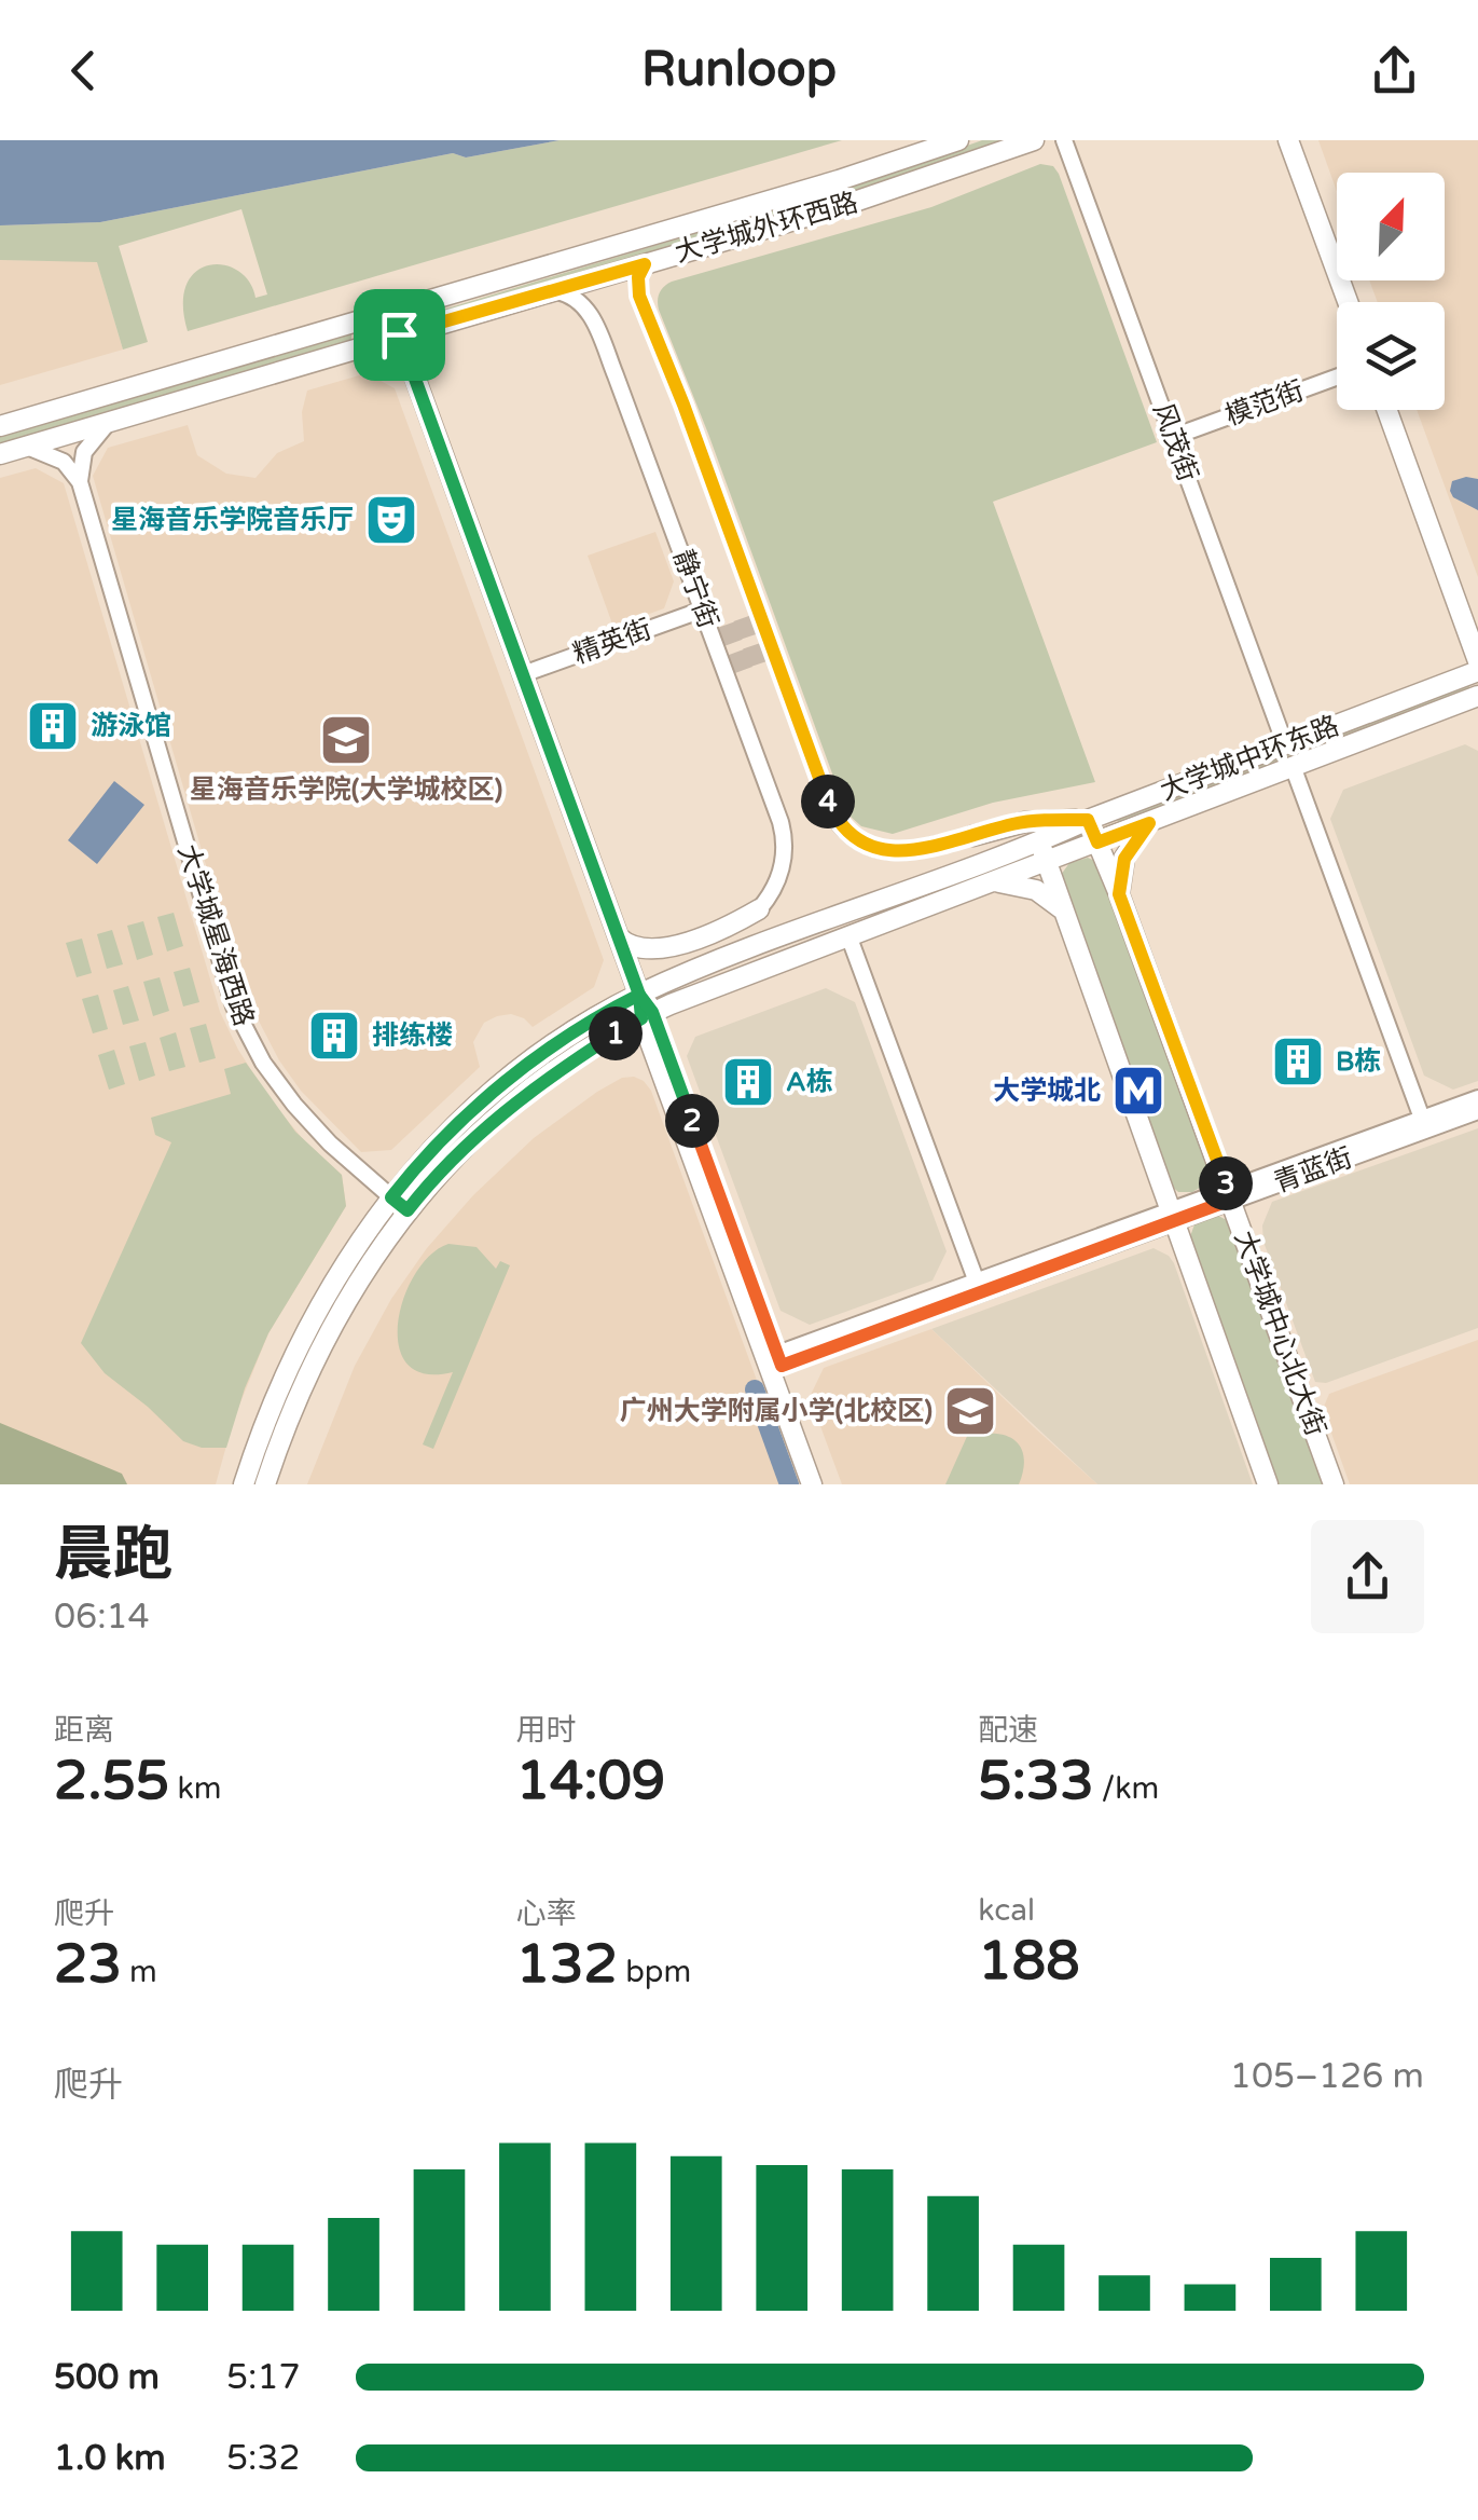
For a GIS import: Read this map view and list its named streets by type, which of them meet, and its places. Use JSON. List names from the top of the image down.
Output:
{
  "streets": {
    "main road": ["大学城外环西路", "大学城中环东路", "大学城中心北大街"],
    "street": [
      "模范街",
      "风茂街",
      "静宁街",
      "精英街",
      "大学城星海西路",
      "青蓝街"
    ]
  },
  "crossings": [
    ["大学城外环西路", "静宁街"],
    ["模范街", "风茂街"],
    ["风茂街", "大学城中环东路"],
    ["静宁街", "精英街"],
    ["大学城中环东路", "大学城星海西路"],
    ["大学城中环东路", "大学城中心北大街"],
    ["青蓝街", "大学城中心北大街"]
  ],
  "places": {
    "theatre": ["星海音乐学院音乐厅"],
    "building": [
      "游泳馆",
      "排练楼",
      "B栋",
      "A栋"
    ],
    "school or university": ["星海音乐学院(大学城校区)", "广州大学附属小学(北校区)"],
    "metro station": ["大学城北"]
  },
  "north": "top right",
  "page": {
    "header": "Runloop",
    "pins": [
      "4",
      "1",
      "2",
      "3"
    ],
    "heading": ["晨跑", "06:14"],
    "stats": [
      ["距离", "2.55 km"],
      ["用时", "14:09"],
      ["配速", "5:33 /km"],
      ["爬升", "23 m"],
      ["心率", "132 bpm"],
      ["kcal", "188"]
    ],
    "chart": ["爬升", "105–126 m"],
    "list": [
      {
        "name": "500 m",
        "note": "5:17"
      },
      {
        "name": "1.0 km",
        "note": "5:32"
      }
    ]
  }
}
